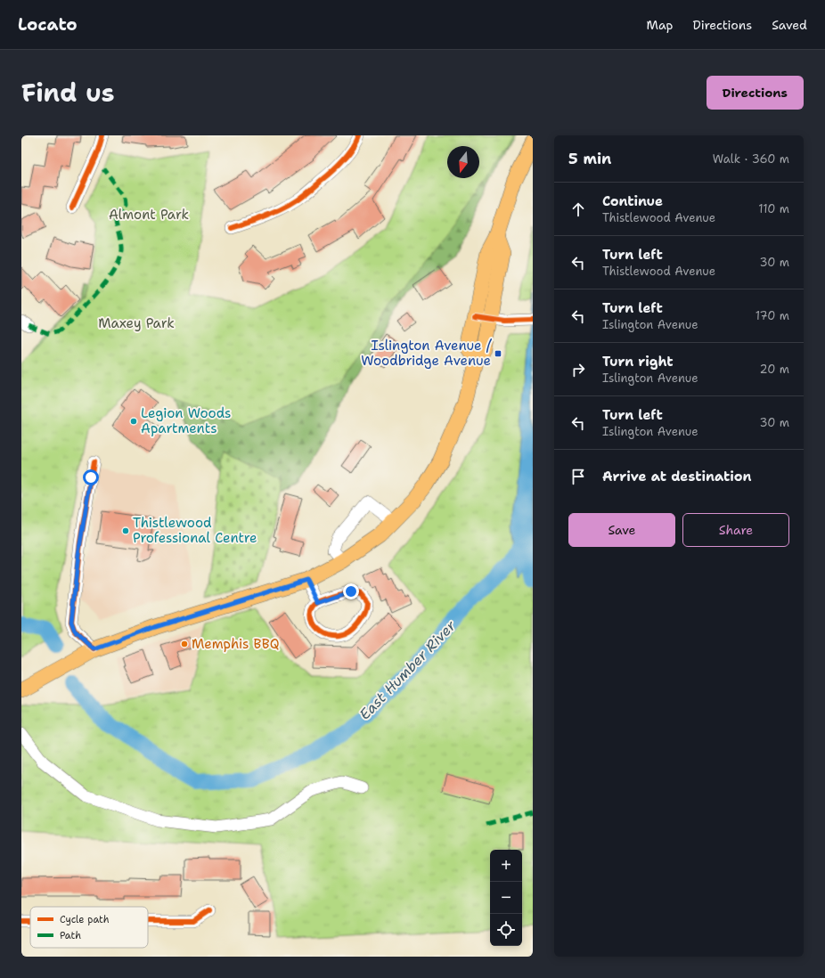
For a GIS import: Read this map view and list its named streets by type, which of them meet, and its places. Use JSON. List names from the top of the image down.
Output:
{
  "water": ["East Humber River"],
  "parks": ["Almont Park", "Maxey Park"],
  "places": {
    "transit": ["Islington Avenue / Woodbridge Avenue"],
    "other": ["Legion Woods Apartments", "Thistlewood Professional Centre", "Memphis BBQ"]
  },
  "legend": ["Cycle path", "Path"],
  "north": "bottom",
  "page": {
    "header": "Locato",
    "nav": ["Map", "Directions", "Saved"],
    "title": "Find us",
    "buttons": [
      "Directions",
      ["Save", "Share"]
    ],
    "heading": ["5 min", "Walk · 360 m"],
    "list": [
      ["Continue", "Thistlewood Avenue", "110 m"],
      ["Turn left", "Thistlewood Avenue", "30 m"],
      ["Turn left", "Islington Avenue", "170 m"],
      ["Turn right", "Islington Avenue", "20 m"],
      ["Turn left", "Islington Avenue", "30 m"],
      "Arrive at destination"
    ],
    "map_buttons": ["+", "−"]
  }
}
